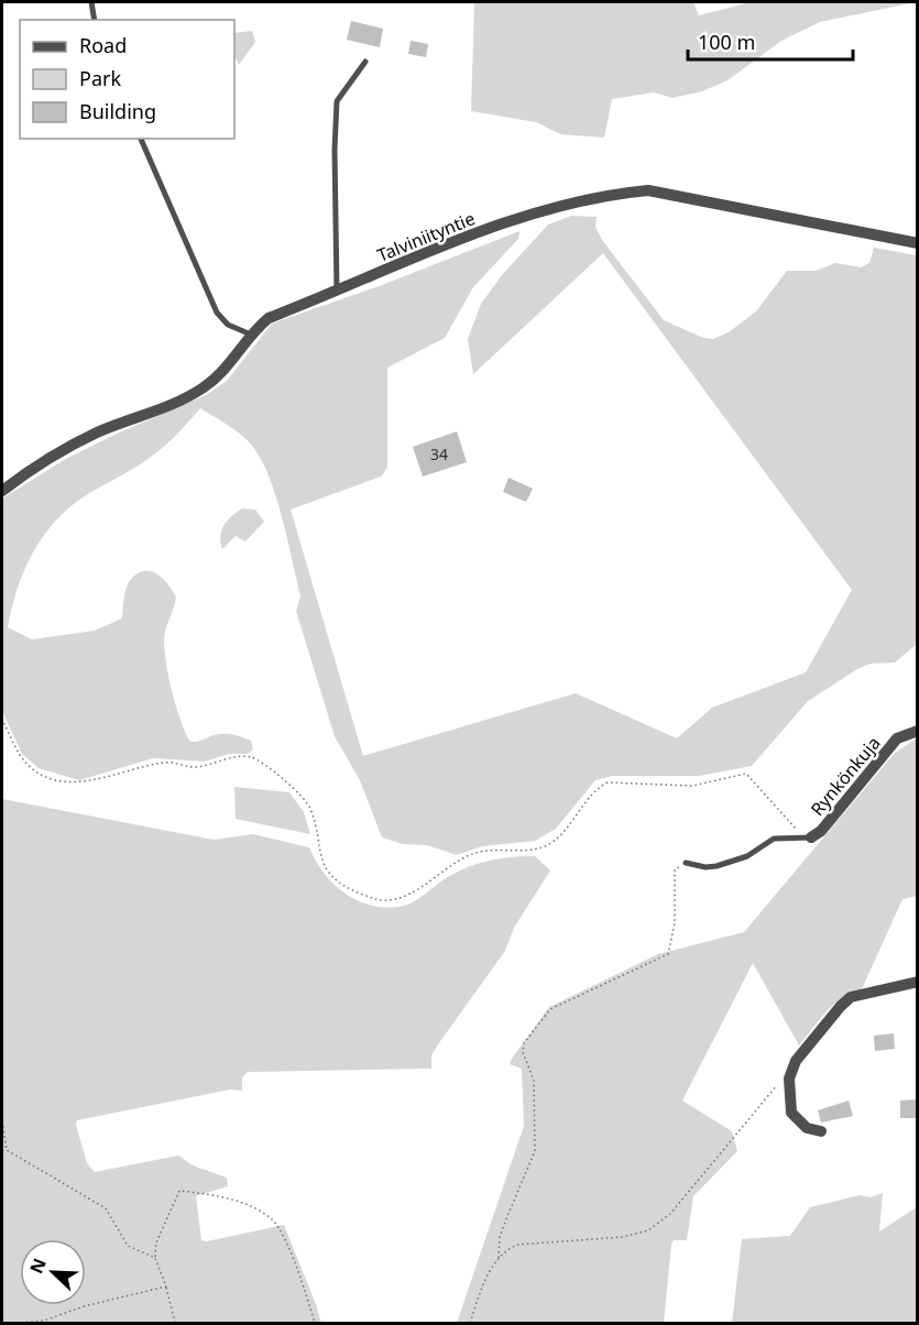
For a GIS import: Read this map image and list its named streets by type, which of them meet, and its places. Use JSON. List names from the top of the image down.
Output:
{
  "streets": {
    "street": ["Talviniityntie", "Rynkönkuja"]
  },
  "house_numbers": ["34"],
  "legend": ["Road", "Park", "Building"],
  "scale_bar": "100 m",
  "north": "top left"
}
